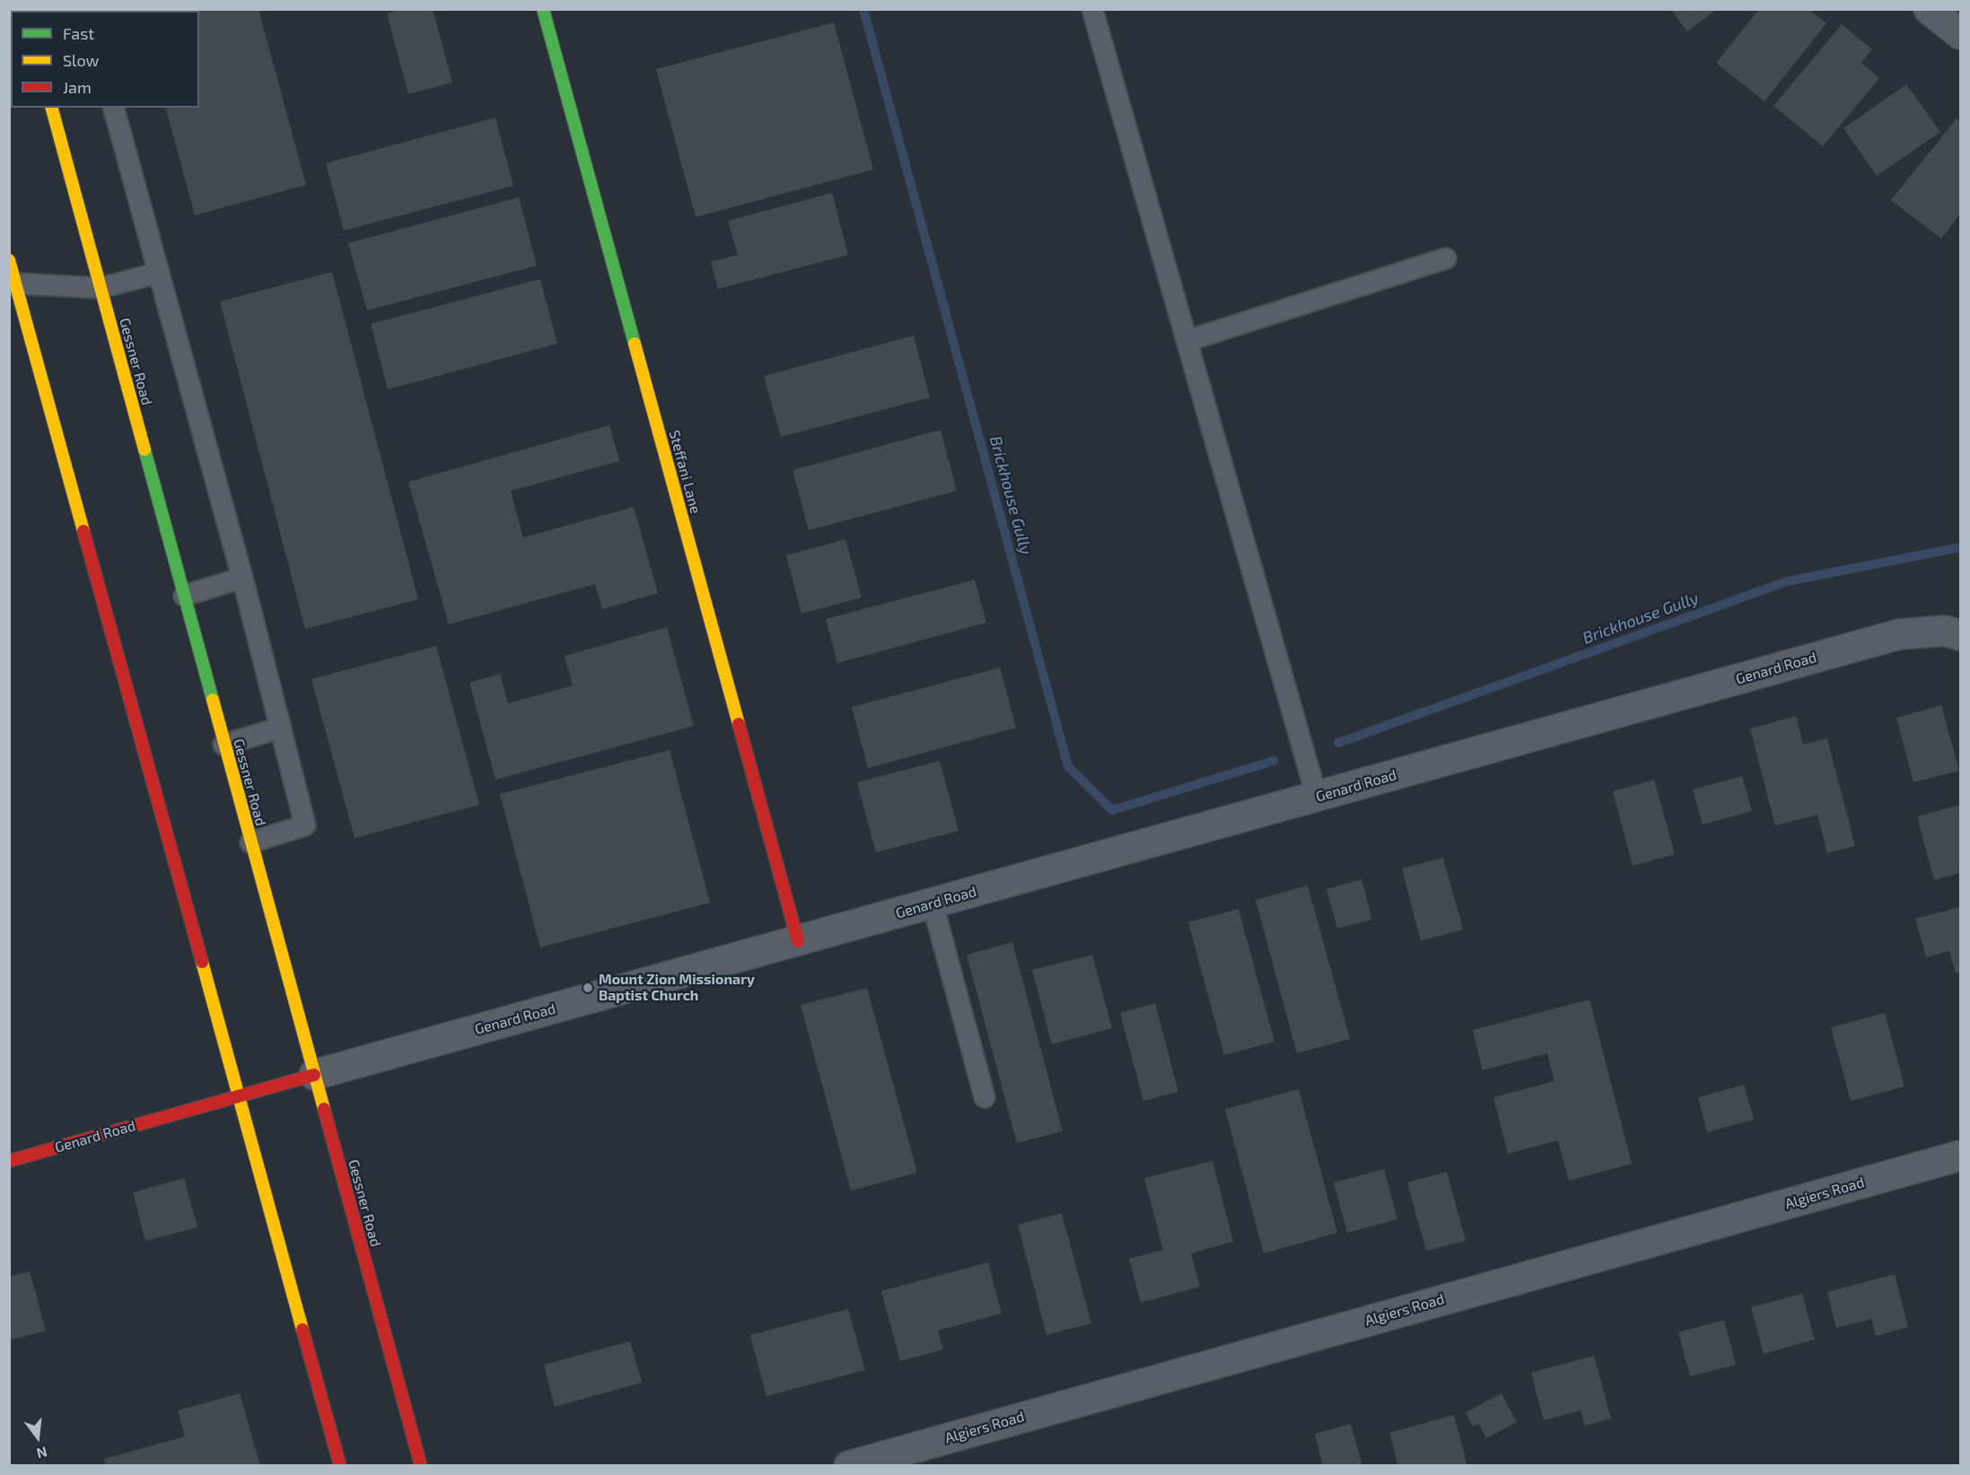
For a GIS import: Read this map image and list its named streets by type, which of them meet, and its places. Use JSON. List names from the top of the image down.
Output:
{
  "streets": {
    "main road": ["Gessner Road", "Steffani Lane", "Genard Road"],
    "street": ["Algiers Road"]
  },
  "crossings": [
    ["Gessner Road", "Genard Road"],
    ["Steffani Lane", "Genard Road"]
  ],
  "water": ["Brickhouse Gully"],
  "places": ["Mount Zion Missionary Baptist Church"],
  "legend": ["Fast", "Slow", "Jam"],
  "north": "bottom"
}
